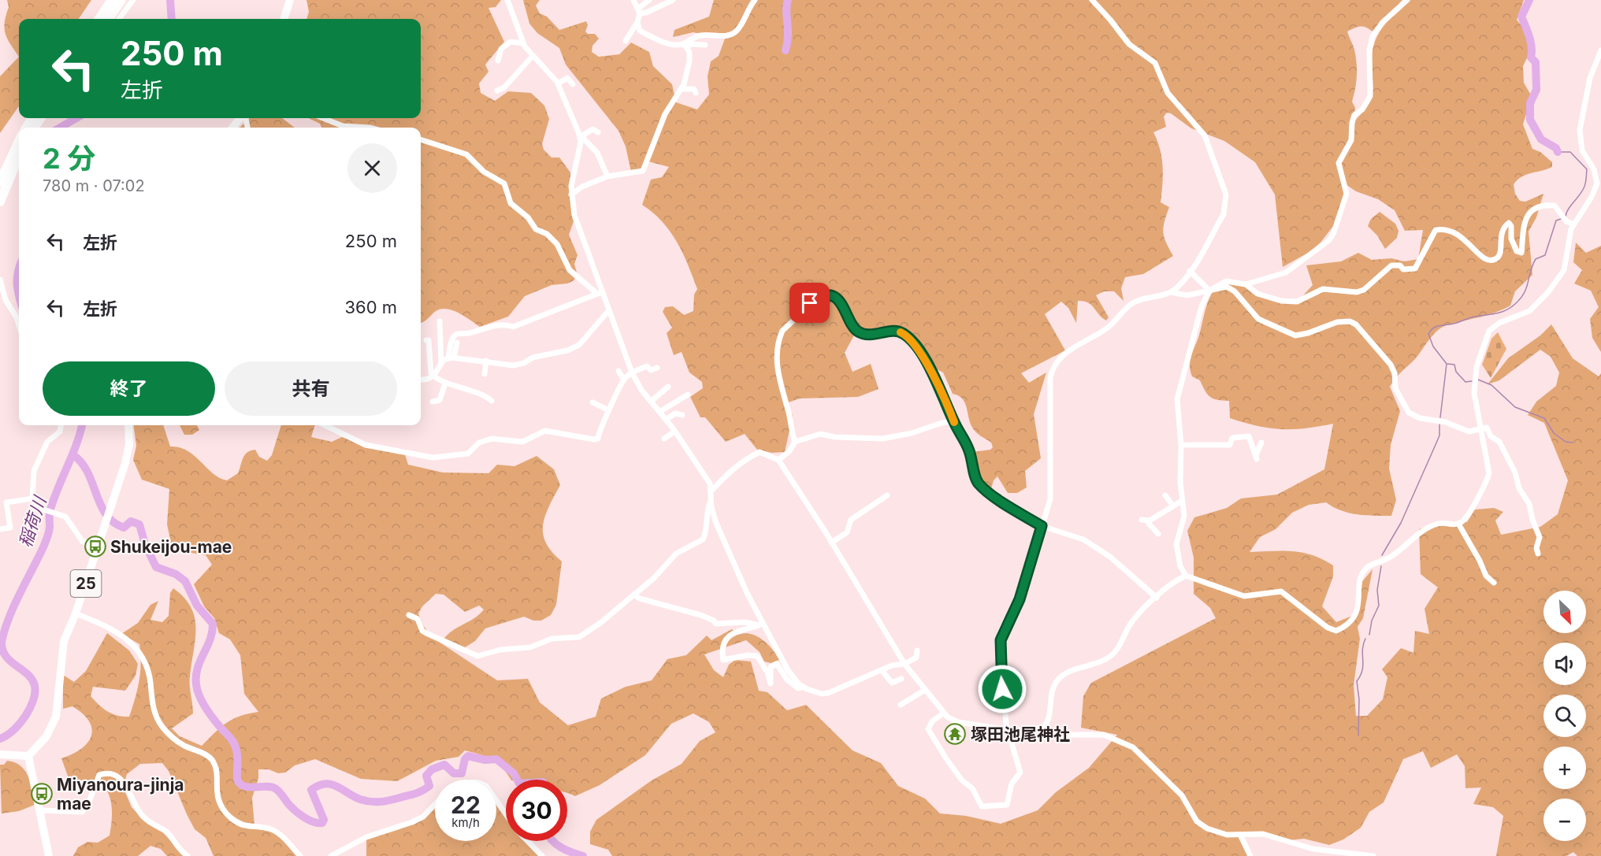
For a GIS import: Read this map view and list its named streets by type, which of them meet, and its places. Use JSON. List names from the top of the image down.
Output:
{
  "streets": {
    "main road": ["25"]
  },
  "water": ["稲荷川"],
  "places": {
    "bus stop": ["Shukeijou-mae", "Miyanoura-jinja mae"],
    "temple": ["塚田池尾神社"]
  },
  "north": "bottom right",
  "page": {
    "turn": ["250 m", "左折"],
    "heading": ["2 分", "780 m · 07:02"],
    "list": [
      {
        "name": "左折",
        "value": "250 m"
      },
      {
        "name": "左折",
        "value": "360 m"
      }
    ],
    "buttons": ["終了", "共有"],
    "map_buttons": ["+", "−"],
    "speed": "22 km/h",
    "limit": "30"
  }
}
